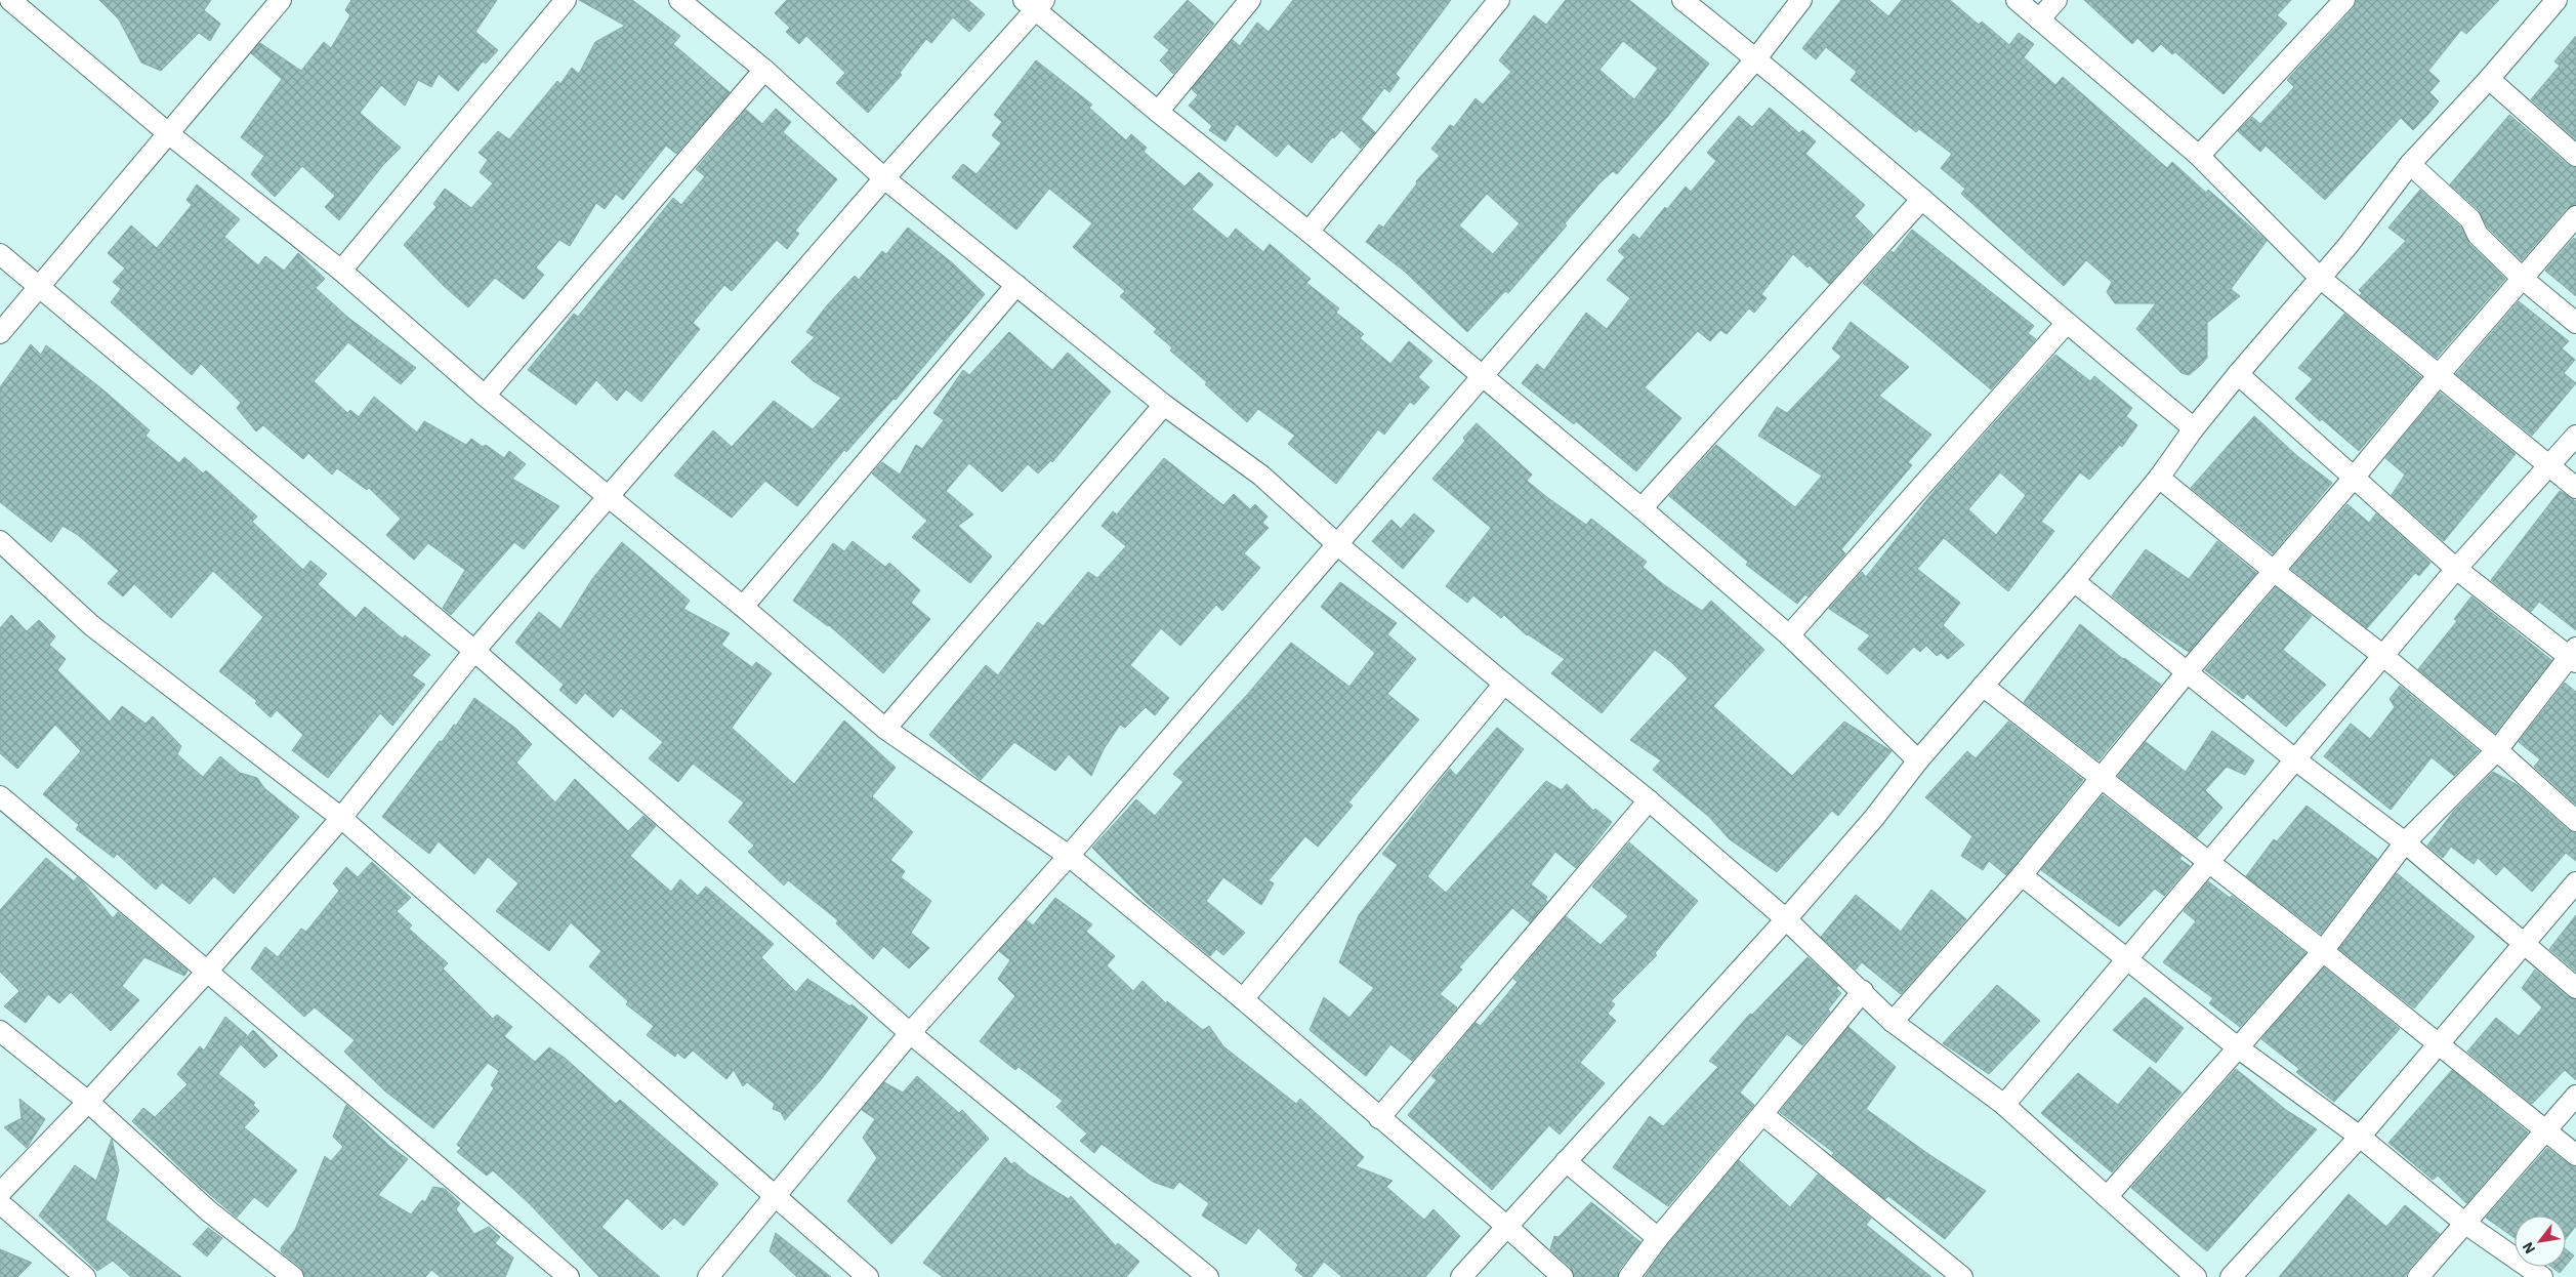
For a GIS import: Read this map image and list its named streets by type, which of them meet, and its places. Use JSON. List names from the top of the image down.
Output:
{
  "north": "bottom left"
}
